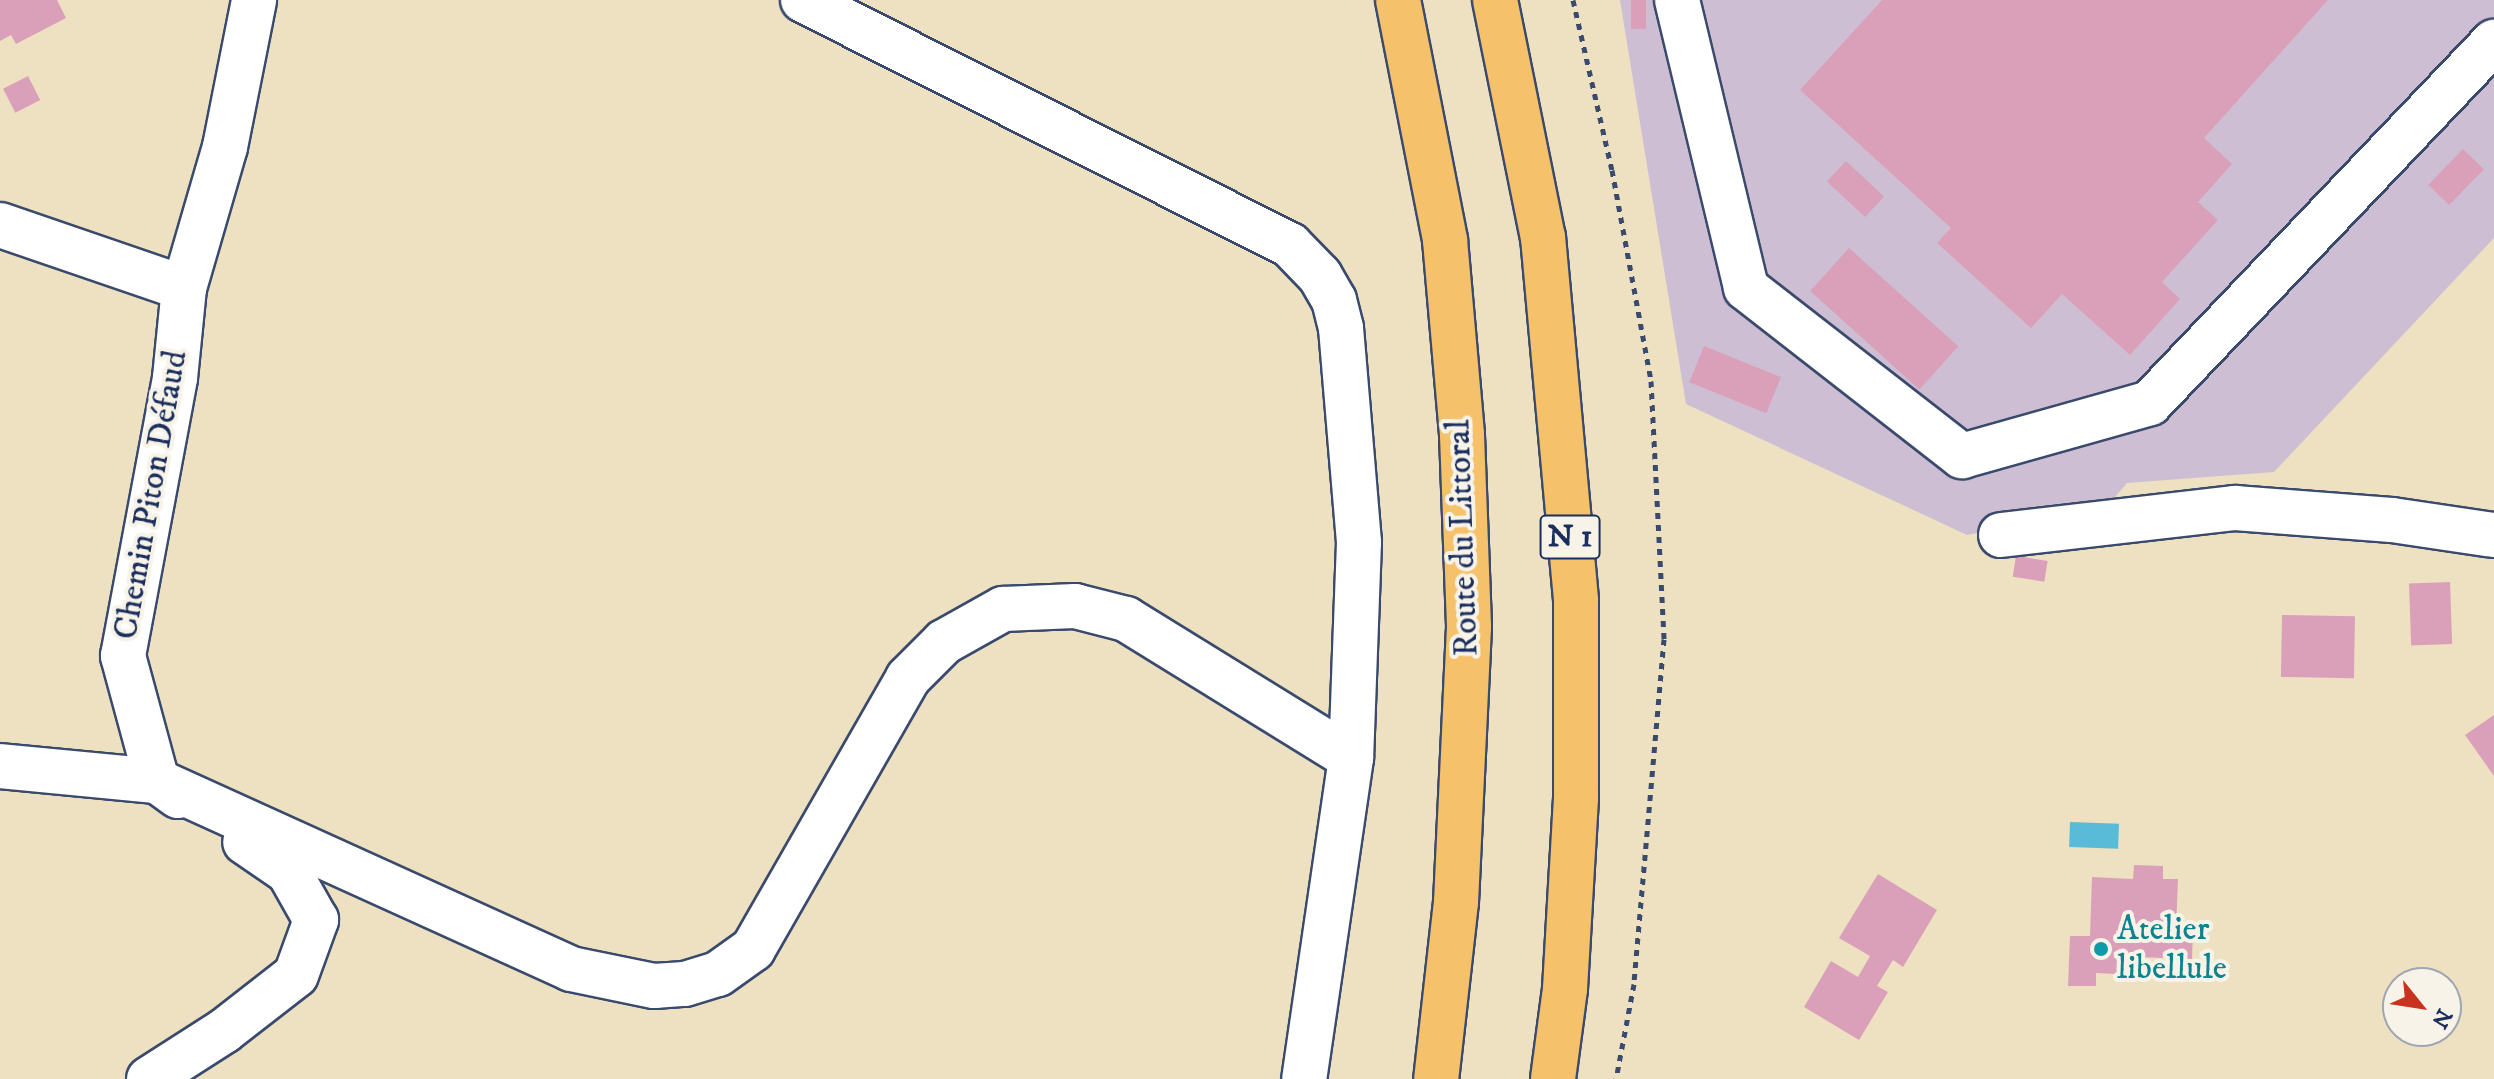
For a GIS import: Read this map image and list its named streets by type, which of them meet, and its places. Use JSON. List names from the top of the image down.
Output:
{
  "streets": {
    "highway": ["N 1", "Route du Littoral"],
    "street": ["Chemin Piton Défaud"]
  },
  "places": ["Atelier libellule"],
  "north": "bottom right"
}
